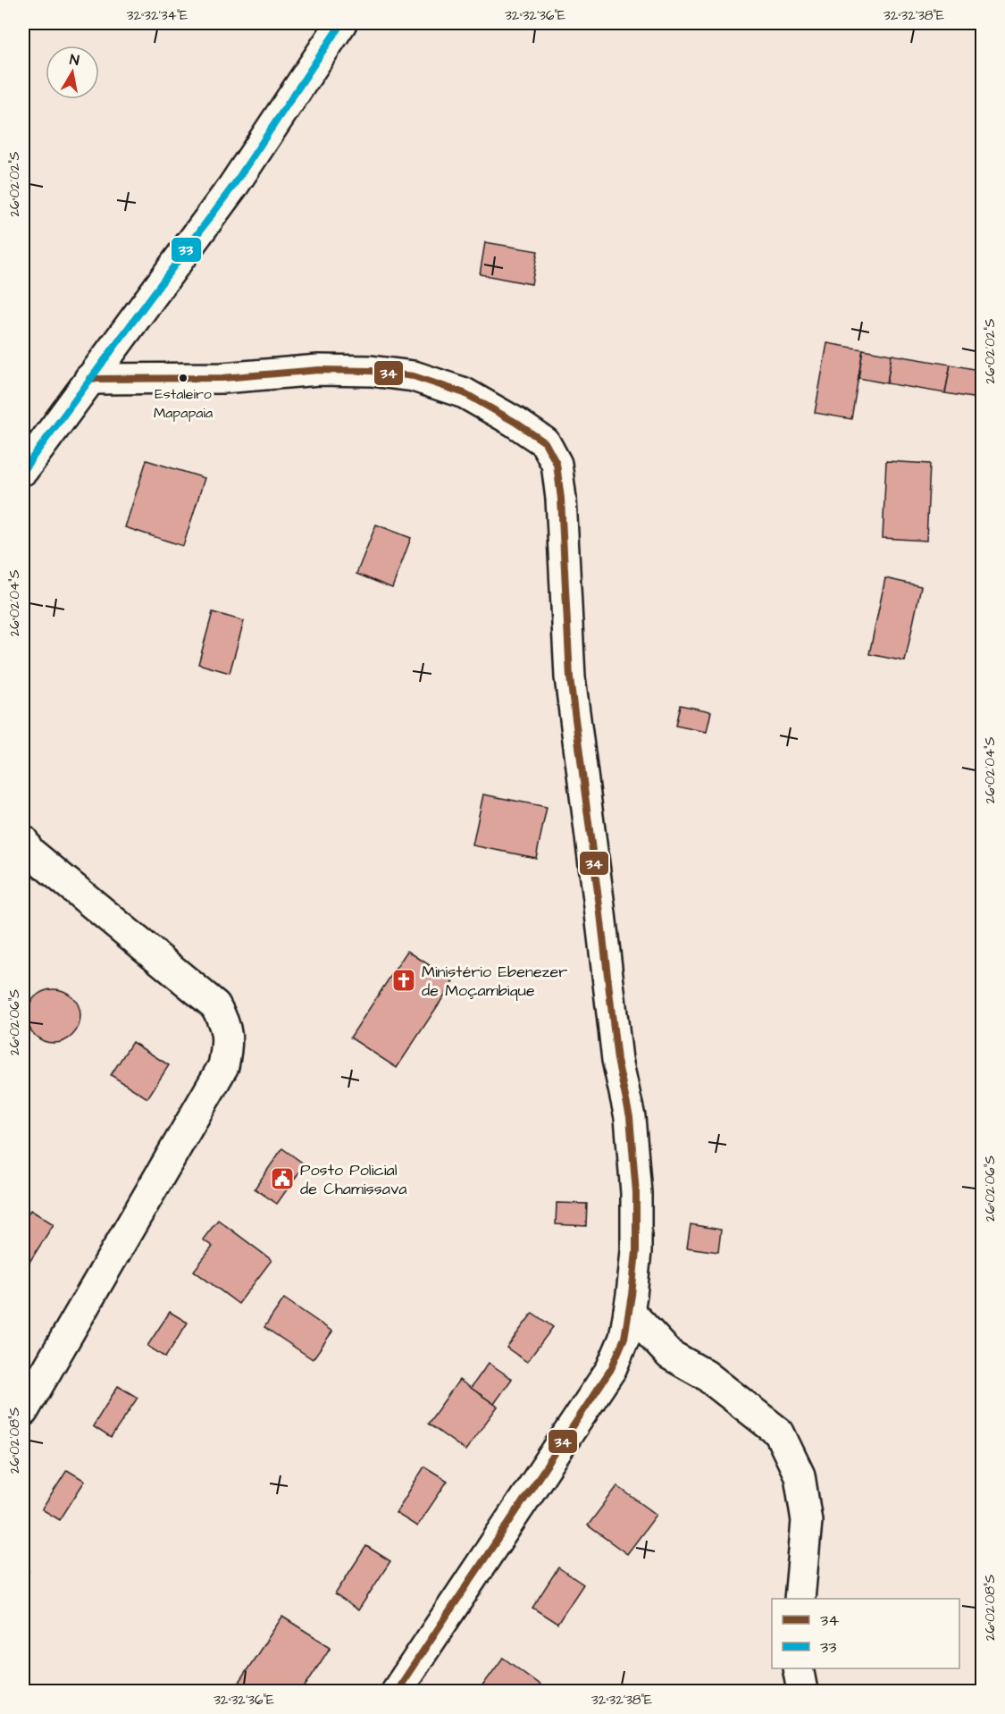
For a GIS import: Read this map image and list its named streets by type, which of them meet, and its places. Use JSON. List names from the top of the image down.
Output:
{
  "places": {
    "other": ["Estaleiro Mapapaia"],
    "church": ["Ministério Ebenezer de Moçambique"],
    "public building": ["Posto Policial de Chamissava"]
  },
  "lines": ["transit line 33", "transit line 34"],
  "legend": ["34", "33"],
  "north": "top",
  "coordinates": [
    "32°32'34\"E",
    "32°32'36\"E",
    "32°32'38\"E",
    "26°02'02\"S",
    "26°02'04\"S",
    "26°02'06\"S",
    "26°02'08\"S"
  ]
}
